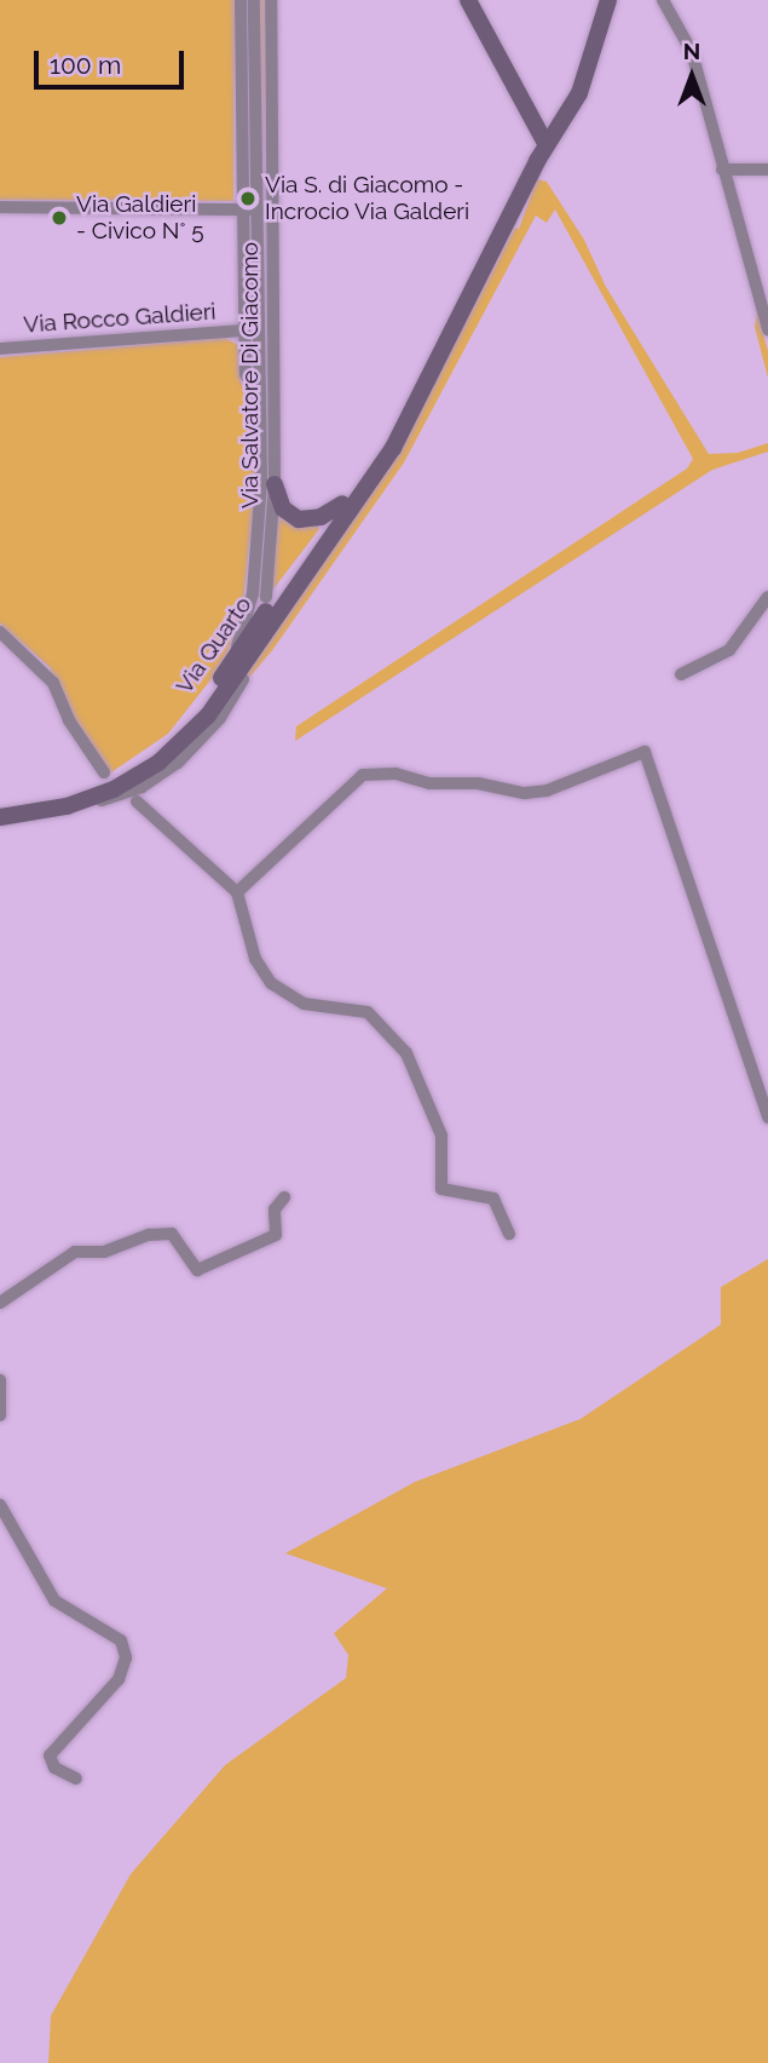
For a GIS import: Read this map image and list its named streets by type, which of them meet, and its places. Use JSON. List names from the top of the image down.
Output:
{
  "streets": {
    "street": ["Via Rocco Galdieri", "Via Salvatore Di Giacomo", "Via Quarto"]
  },
  "crossings": [
    ["Via Rocco Galdieri", "Via Salvatore Di Giacomo"],
    ["Via Salvatore Di Giacomo", "Via Quarto"]
  ],
  "places": ["Via S. di Giacomo - Incrocio Via Galderi", "Via Galdieri - Civico N° 5"],
  "scale_bar": "100 m",
  "north": "top"
}
